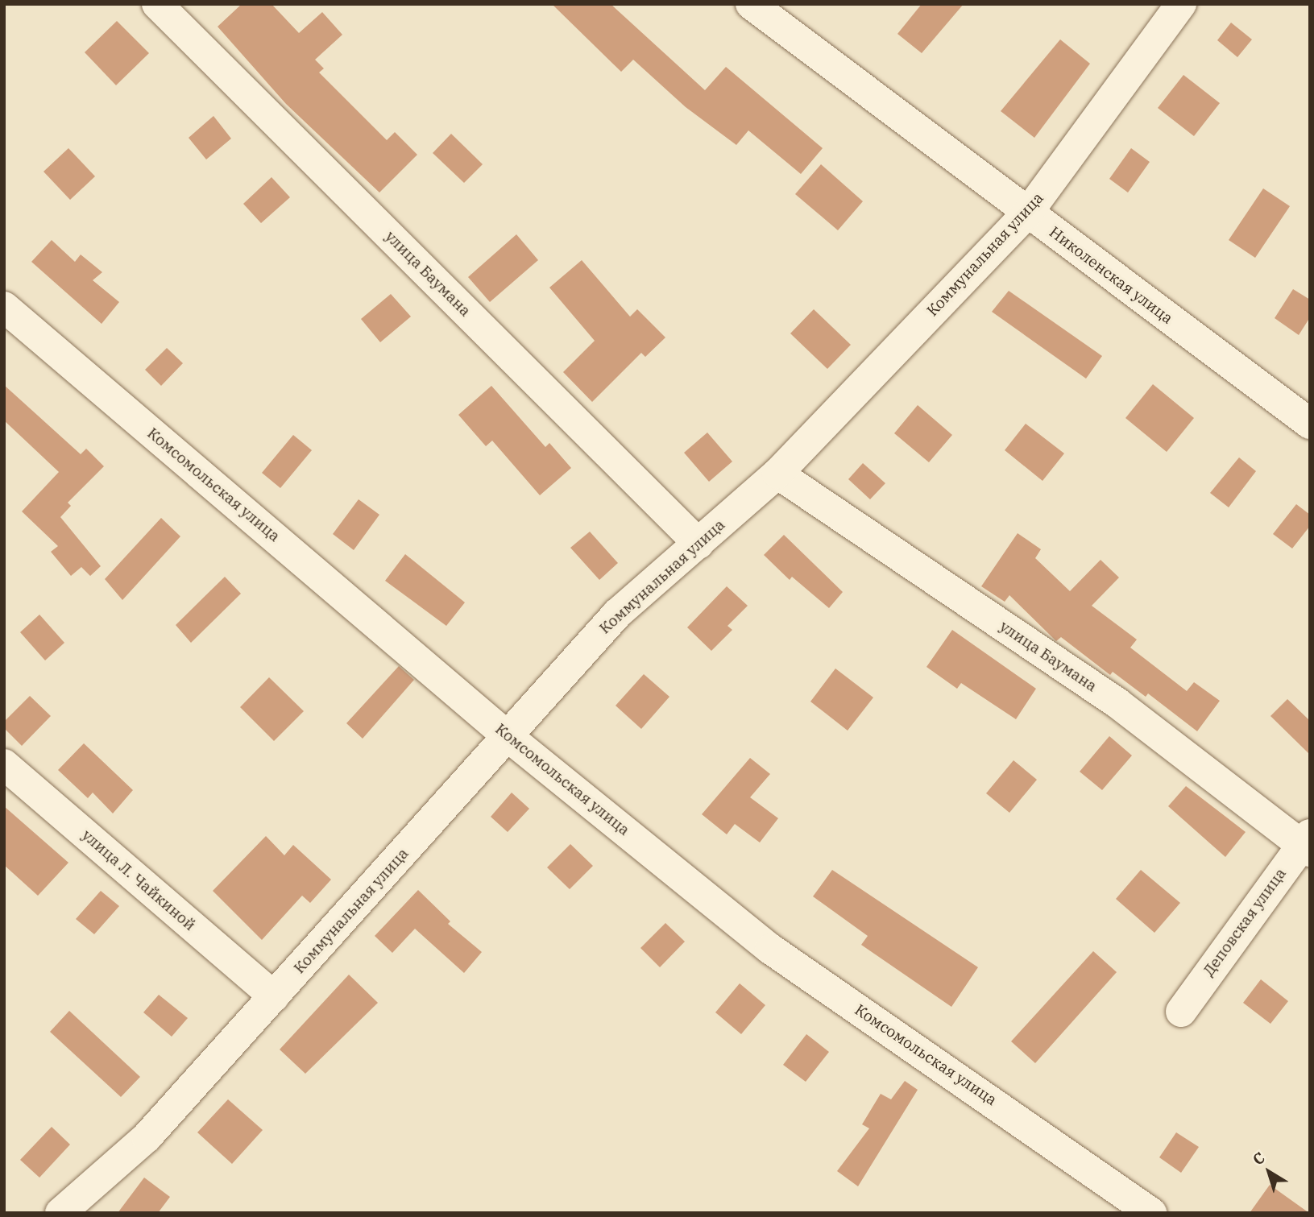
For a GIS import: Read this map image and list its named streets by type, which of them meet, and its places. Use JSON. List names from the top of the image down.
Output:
{
  "streets": {
    "street": [
      "Коммунальная улица",
      "улица Баумана",
      "Николенская улица",
      "Комсомольская улица",
      "улица Л. Чайкиной",
      "Деповская улица"
    ]
  },
  "crossings": [
    ["Коммунальная улица", "улица Баумана"],
    ["Коммунальная улица", "Николенская улица"],
    ["Коммунальная улица", "Комсомольская улица"],
    ["Коммунальная улица", "улица Л. Чайкиной"],
    ["улица Баумана", "Деповская улица"]
  ],
  "north": "top left"
}
